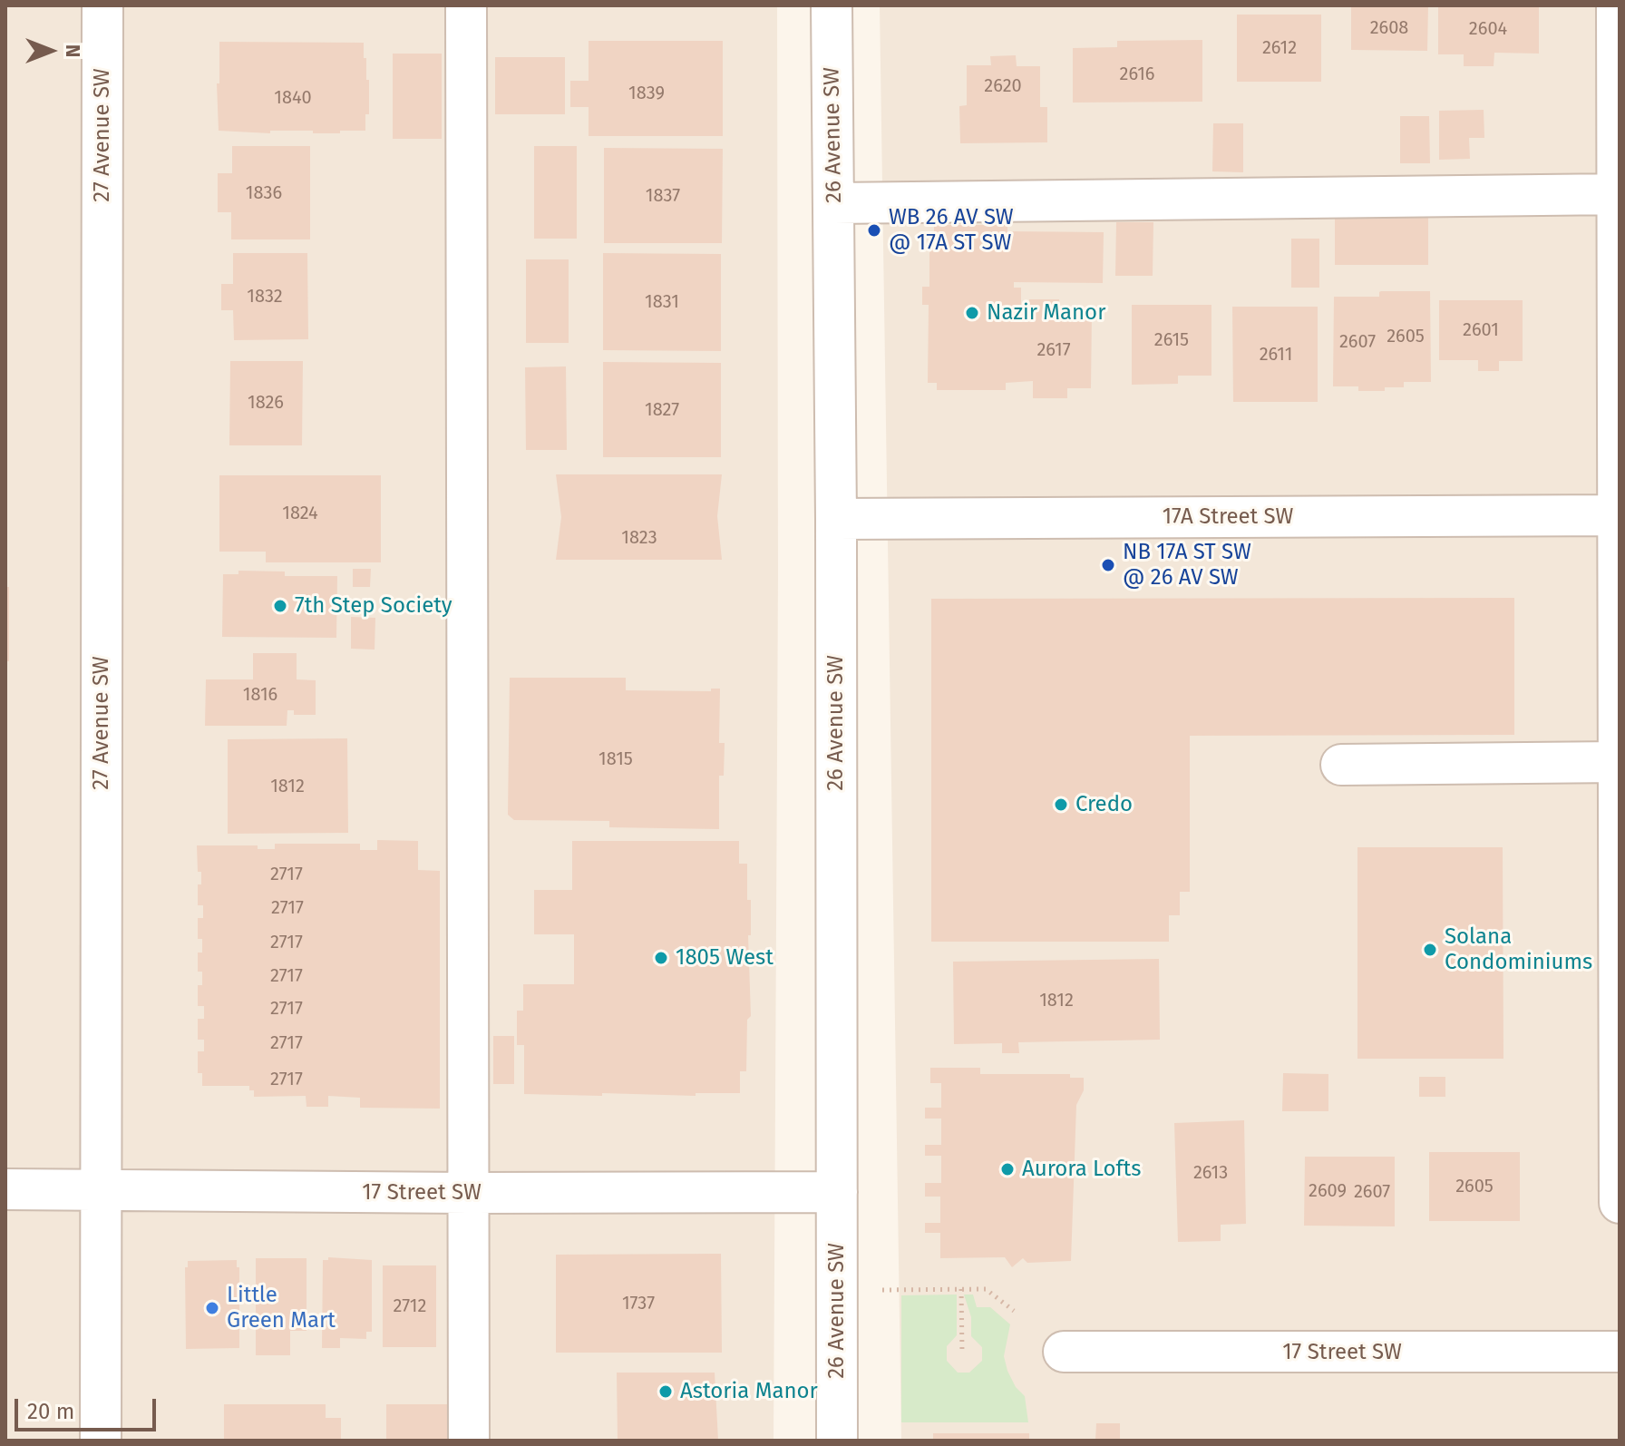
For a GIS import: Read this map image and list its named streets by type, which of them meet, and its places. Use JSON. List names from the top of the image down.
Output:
{
  "streets": {
    "street": [
      "27 Avenue SW",
      "26 Avenue SW",
      "17A Street SW",
      "17 Street SW"
    ]
  },
  "crossings": [
    ["27 Avenue SW", "17 Street SW"],
    ["26 Avenue SW", "17A Street SW"],
    ["26 Avenue SW", "17 Street SW"]
  ],
  "places": [
    "WB 26 AV SW @ 17A ST SW",
    "Nazir Manor",
    "NB 17A ST SW @ 26 AV SW",
    "7th Step Society",
    "Credo",
    "Solana Condominiums",
    "1805 West",
    "Aurora Lofts",
    "Little Green Mart",
    "Astoria Manor"
  ],
  "house_numbers": [
    "2608",
    "2604",
    "2612",
    "2616",
    "2620",
    "1839",
    "1840",
    "1836",
    "1837",
    "1832",
    "1831",
    "2601",
    "2605",
    "2615",
    "2607",
    "2617",
    "2611",
    "1826",
    "1827",
    "1824",
    "1823",
    "1816",
    "1815",
    "1812",
    "2717",
    "2717",
    "2717",
    "2717",
    "1812",
    "2717",
    "2717",
    "2717",
    "2613",
    "2605",
    "2609",
    "2607",
    "1737",
    "2712"
  ],
  "scale_bar": "20 m",
  "north": "right"
}
